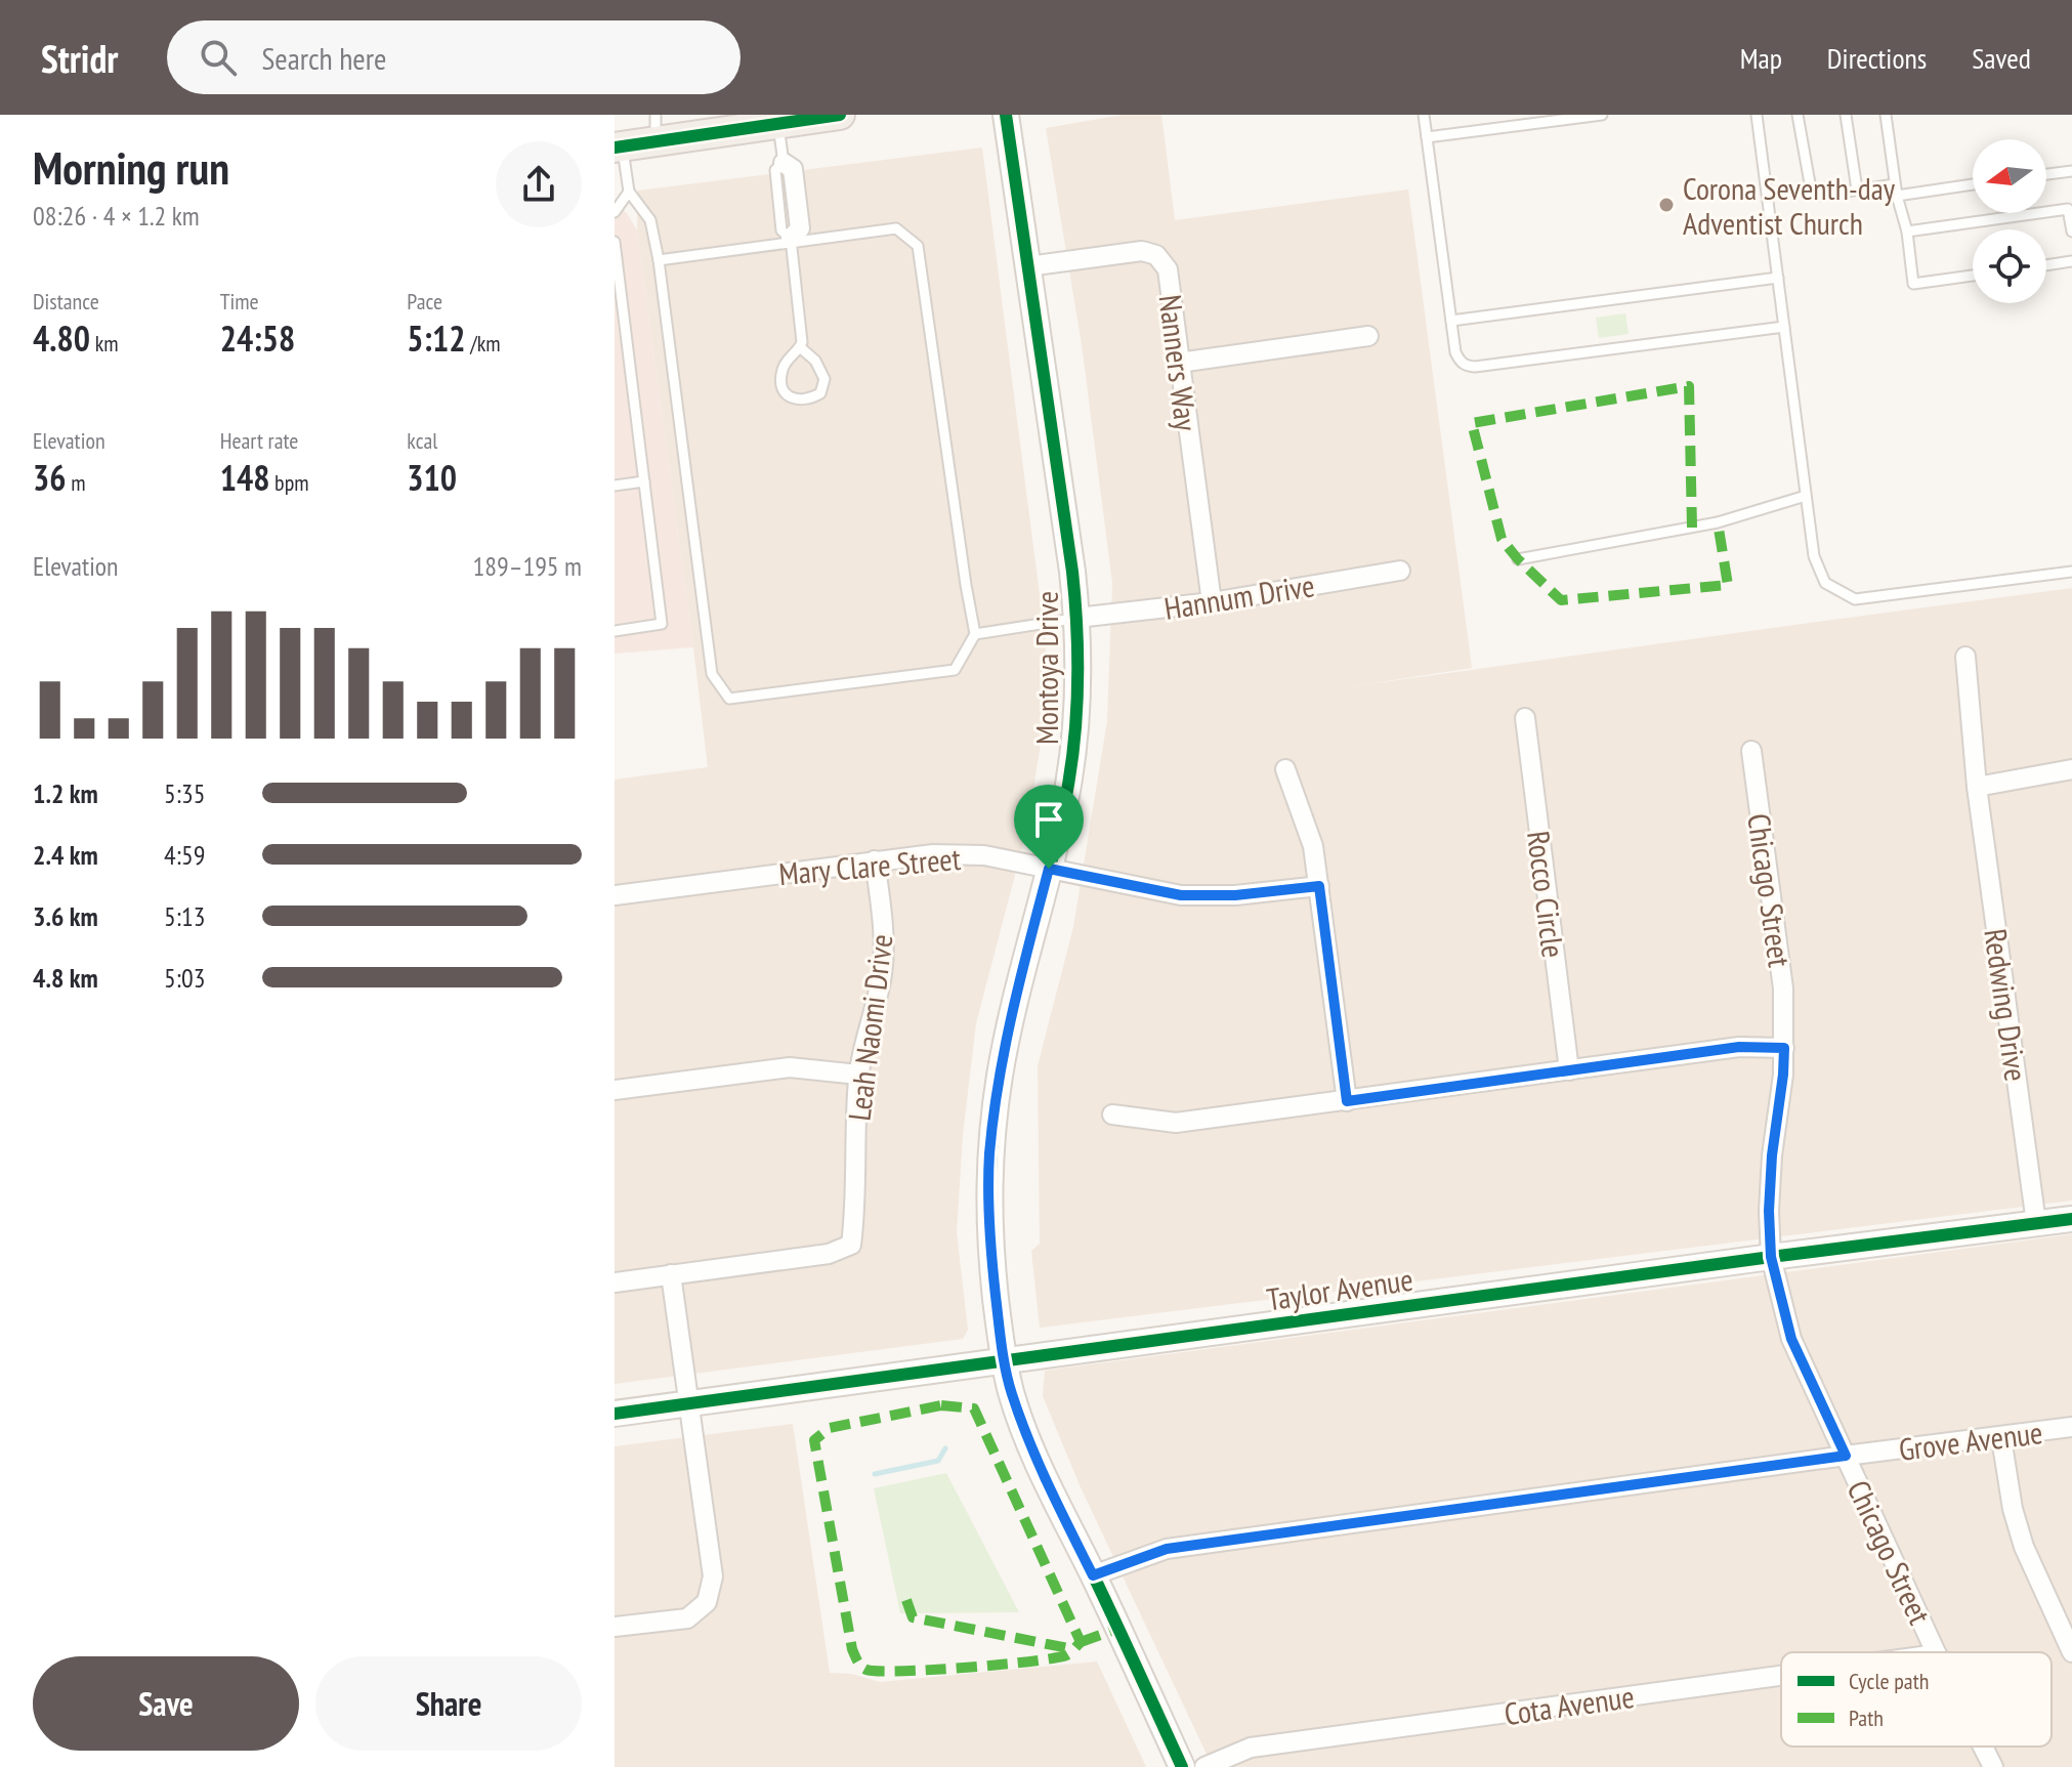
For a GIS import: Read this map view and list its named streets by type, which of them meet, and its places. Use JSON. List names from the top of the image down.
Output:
{
  "streets": {
    "street": [
      "Nanners Way",
      "Hannum Drive",
      "Montoya Drive",
      "Mary Clare Street",
      "Chicago Street",
      "Rocco Circle",
      "Redwing Drive",
      "Leah Naomi Drive",
      "Taylor Avenue",
      "Grove Avenue",
      "Cota Avenue"
    ]
  },
  "crossings": [
    ["Nanners Way", "Hannum Drive"],
    ["Nanners Way", "Montoya Drive"],
    ["Hannum Drive", "Montoya Drive"],
    ["Montoya Drive", "Mary Clare Street"],
    ["Montoya Drive", "Taylor Avenue"],
    ["Montoya Drive", "Grove Avenue"],
    ["Mary Clare Street", "Leah Naomi Drive"],
    ["Chicago Street", "Taylor Avenue"],
    ["Chicago Street", "Grove Avenue"],
    ["Redwing Drive", "Taylor Avenue"]
  ],
  "places": ["Corona Seventh-day Adventist Church"],
  "legend": ["Cycle path", "Path"],
  "north": "left",
  "page": {
    "header": "Stridr",
    "search": "Search here",
    "nav": ["Map", "Directions", "Saved"],
    "heading": ["Morning run", "08:26 · 4 × 1.2 km"],
    "stats": [
      ["Distance", "4.80 km"],
      ["Time", "24:58"],
      ["Pace", "5:12 /km"],
      ["Elevation", "36 m"],
      ["Heart rate", "148 bpm"],
      ["kcal", "310"]
    ],
    "chart": ["Elevation", "189–195 m"],
    "list": [
      {
        "name": "1.2 km",
        "note": "5:35"
      },
      {
        "name": "2.4 km",
        "note": "4:59"
      },
      {
        "name": "3.6 km",
        "note": "5:13"
      },
      {
        "name": "4.8 km",
        "note": "5:03"
      }
    ],
    "buttons": ["Save", "Share"]
  }
}
